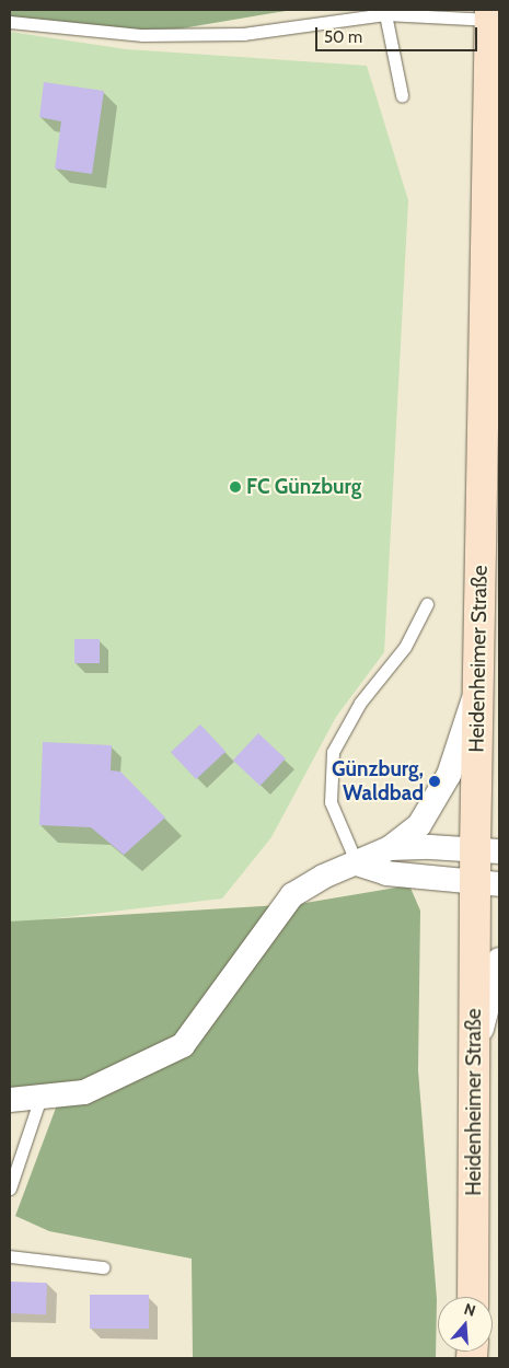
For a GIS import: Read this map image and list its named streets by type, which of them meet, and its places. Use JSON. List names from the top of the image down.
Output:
{
  "streets": {
    "main road": ["Heidenheimer Straße"]
  },
  "places": ["FC Günzburg", "Günzburg, Waldbad"],
  "scale_bar": "50 m",
  "north": "top"
}
